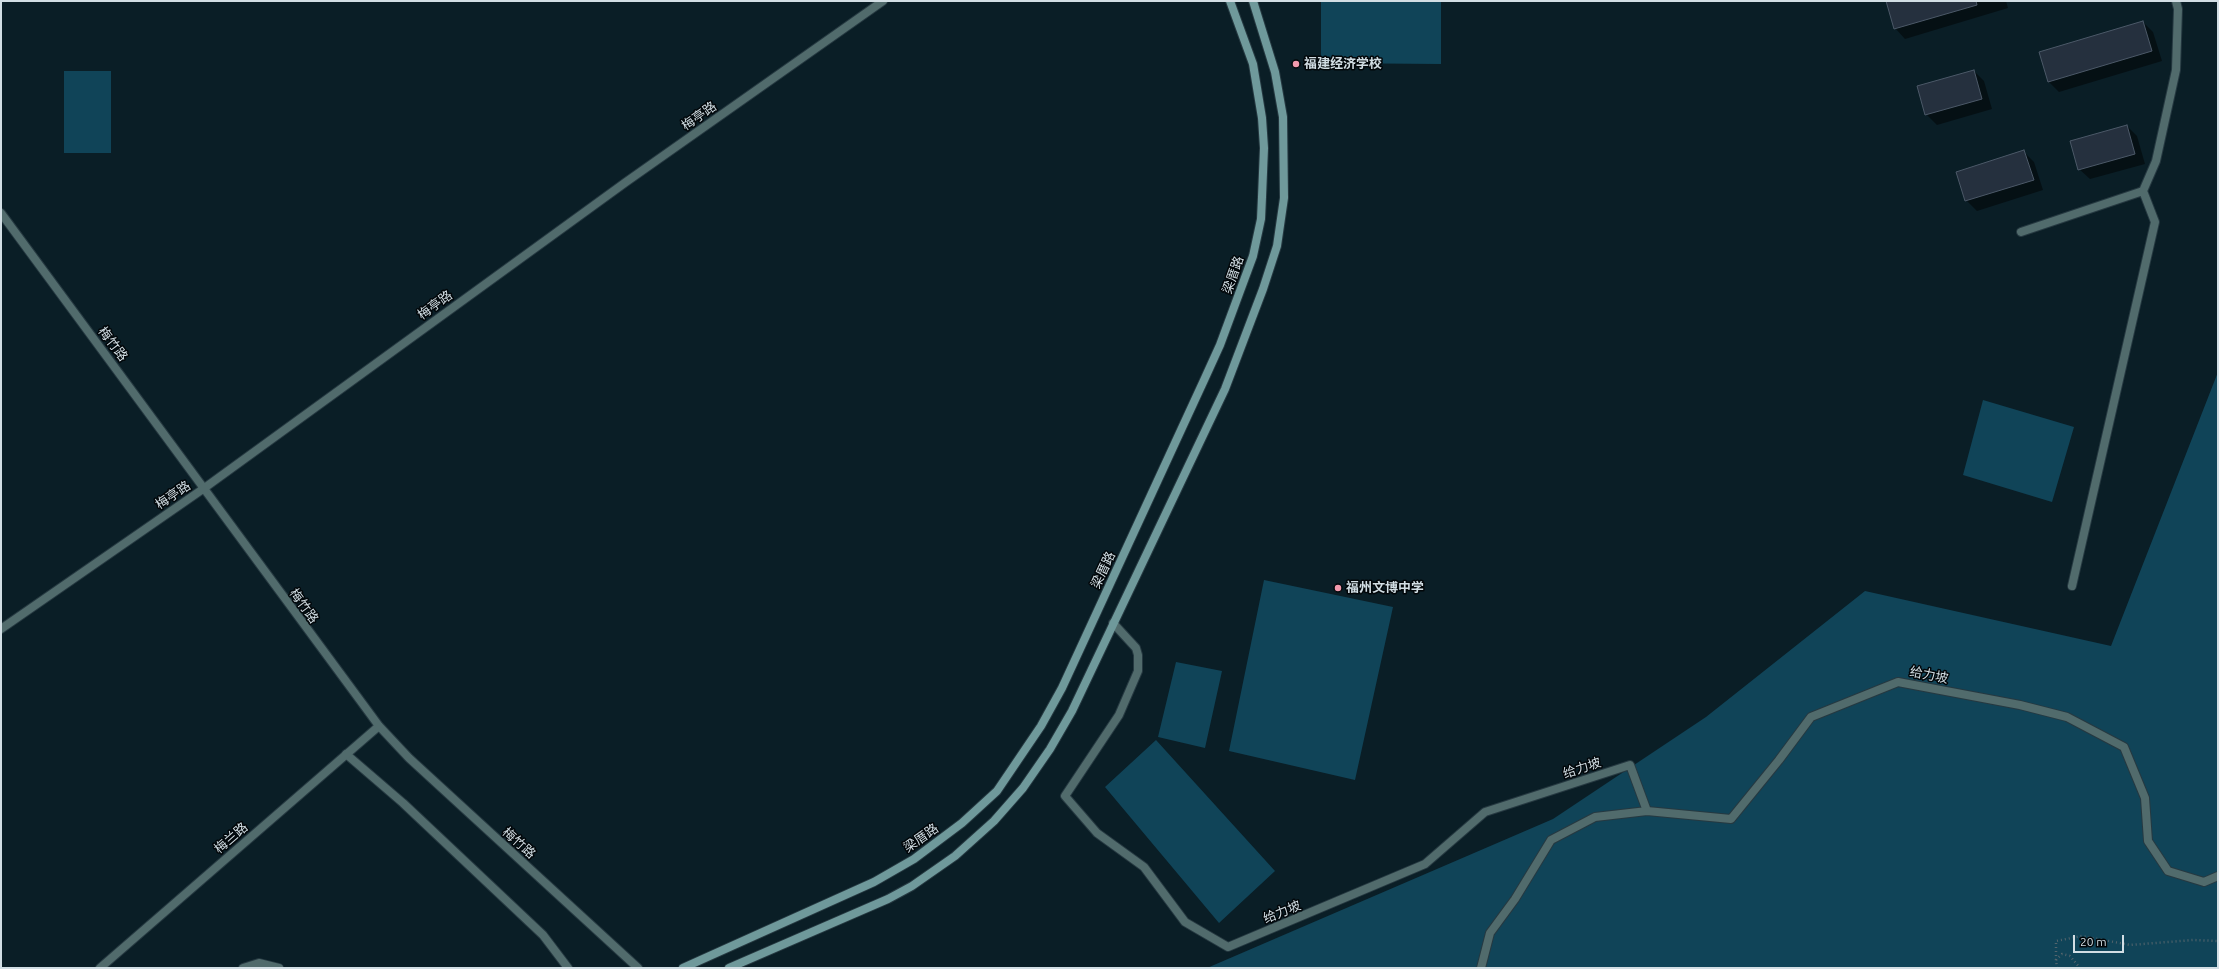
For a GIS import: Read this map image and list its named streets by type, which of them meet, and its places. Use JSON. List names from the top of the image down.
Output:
{
  "streets": {
    "main road": ["梁厝路"],
    "street": [
      "梅亭路",
      "梅竹路",
      "给力坡",
      "梅兰路"
    ]
  },
  "crossings": [
    ["梅亭路", "梅竹路"],
    ["梅竹路", "梅兰路"]
  ],
  "places": ["福建经济学校", "福州文博中学"],
  "scale_bar": "20 m"
}
